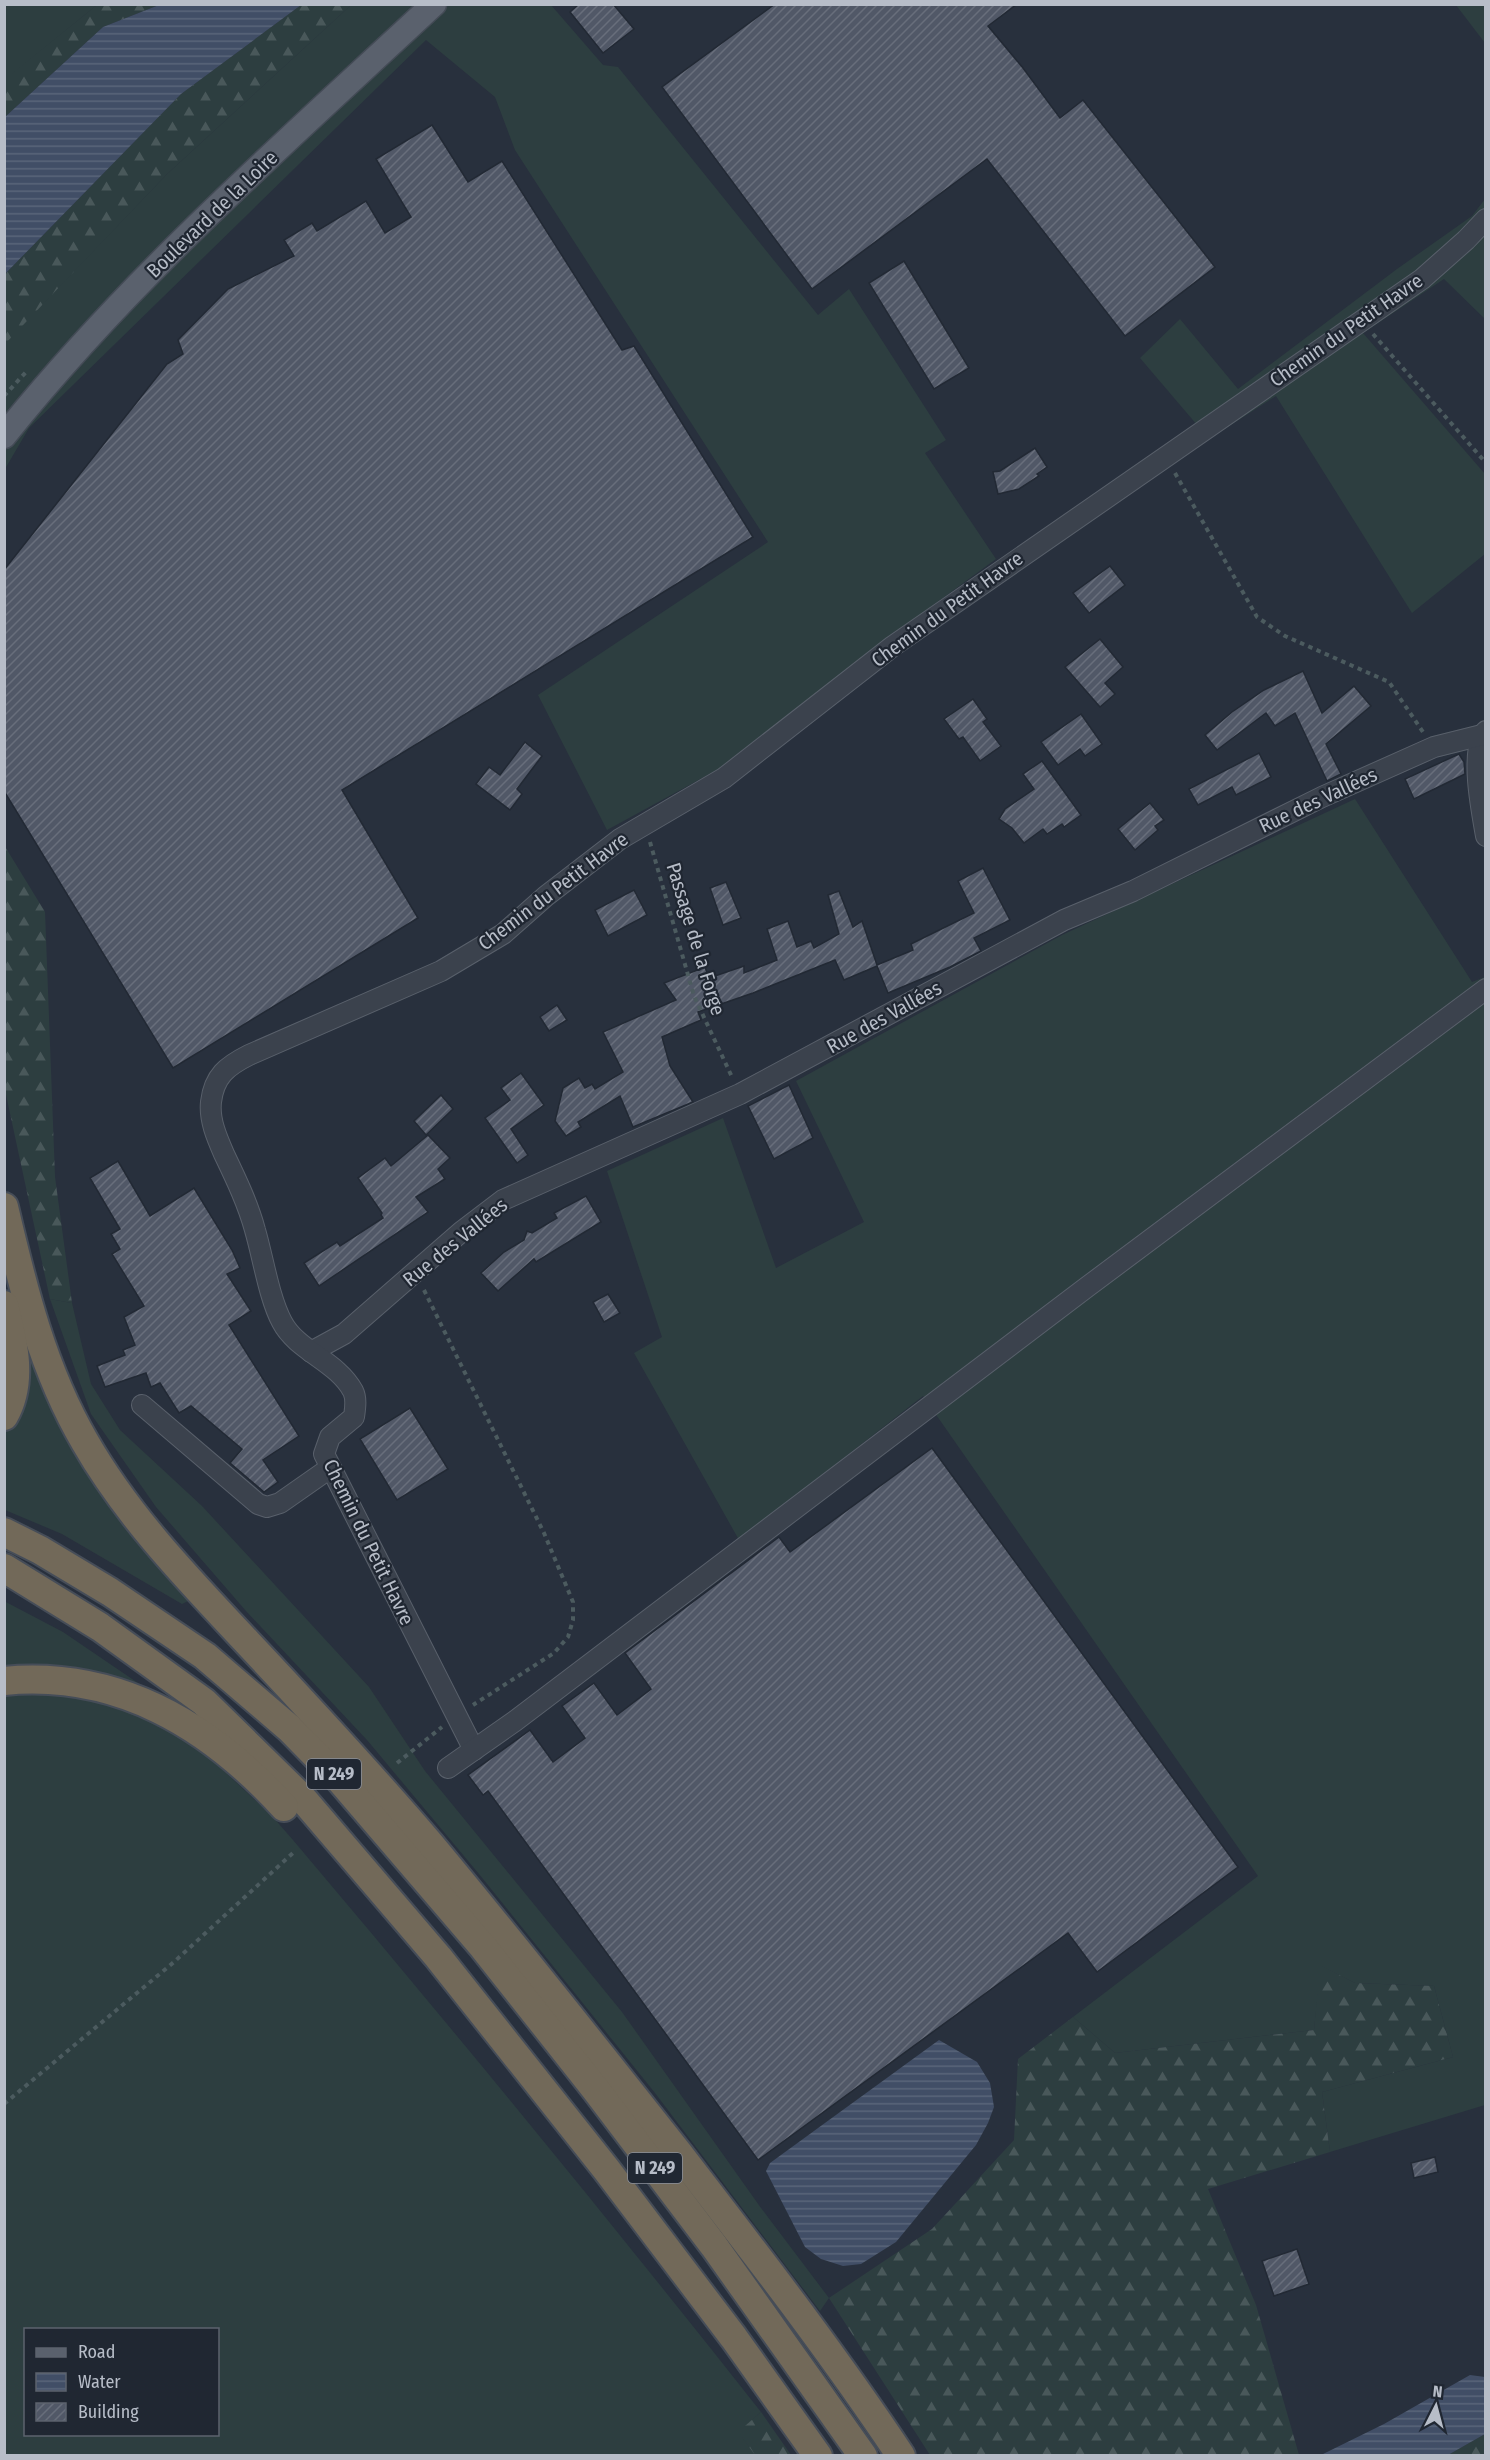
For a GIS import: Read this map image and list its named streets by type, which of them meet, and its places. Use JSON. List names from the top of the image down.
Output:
{
  "streets": {
    "highway": ["N 249"],
    "main road": ["Boulevard de la Loire"],
    "street": ["Chemin du Petit Havre", "Rue des Vallées"],
    "path": ["Passage de la Forge"]
  },
  "crossings": [
    ["Chemin du Petit Havre", "Rue des Vallées"],
    ["Chemin du Petit Havre", "Passage de la Forge"],
    ["Rue des Vallées", "Passage de la Forge"]
  ],
  "legend": ["Road", "Water", "Building"],
  "north": "top"
}
